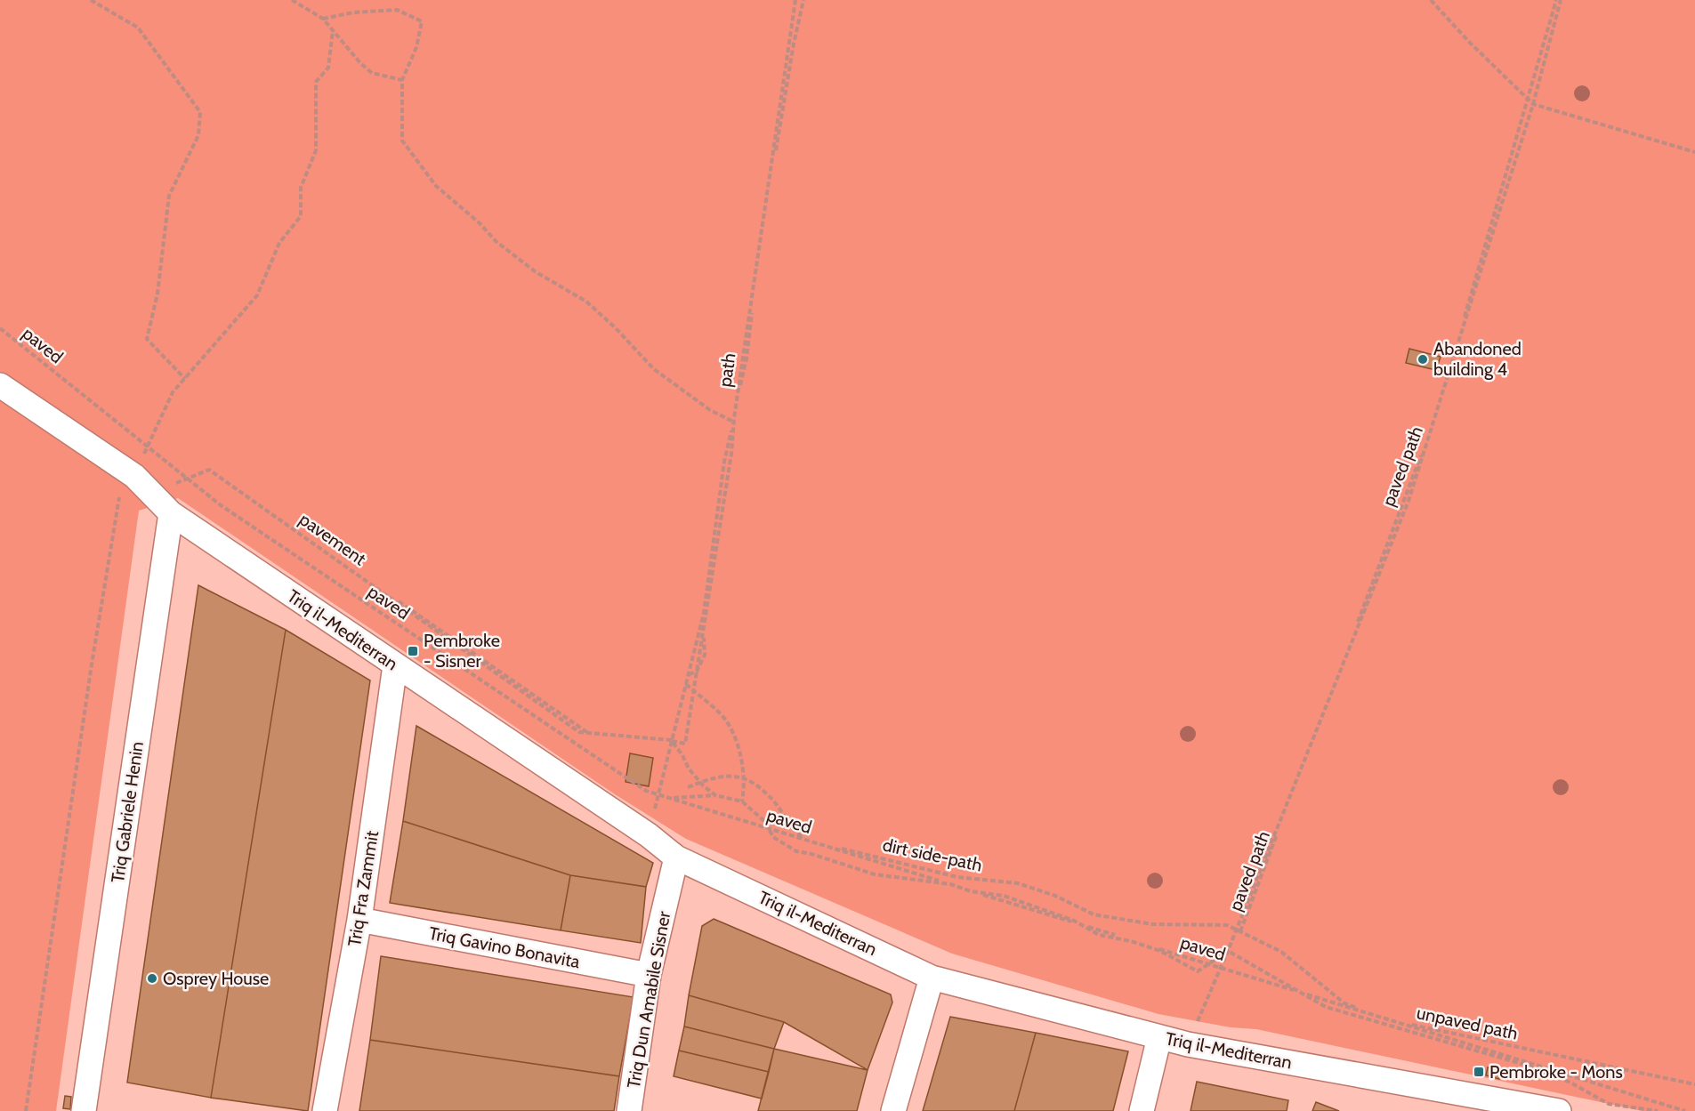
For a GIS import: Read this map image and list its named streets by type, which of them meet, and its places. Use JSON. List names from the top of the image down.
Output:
{
  "streets": {
    "street": [
      "Triq il-Mediterran",
      "Triq Gabriele Henin",
      "Triq Fra Zammit",
      "Triq Gavino Bonavita",
      "Triq Dun Amabile Sisner"
    ],
    "path": [
      "paved",
      "path",
      "paved path",
      "dirt side-path",
      "unpaved path"
    ]
  },
  "crossings": [
    ["paved path", "dirt side-path"],
    ["paved path", "unpaved path"],
    ["Triq il-Mediterran", "Triq Gabriele Henin"],
    ["Triq il-Mediterran", "Triq Fra Zammit"],
    ["Triq il-Mediterran", "Triq Dun Amabile Sisner"],
    ["Triq Fra Zammit", "Triq Gavino Bonavita"],
    ["Triq Gavino Bonavita", "Triq Dun Amabile Sisner"]
  ],
  "places": {
    "other": ["Abandoned building 4", "Osprey House"],
    "transit": ["Pembroke - Sisner", "Pembroke - Mons"]
  }
}
